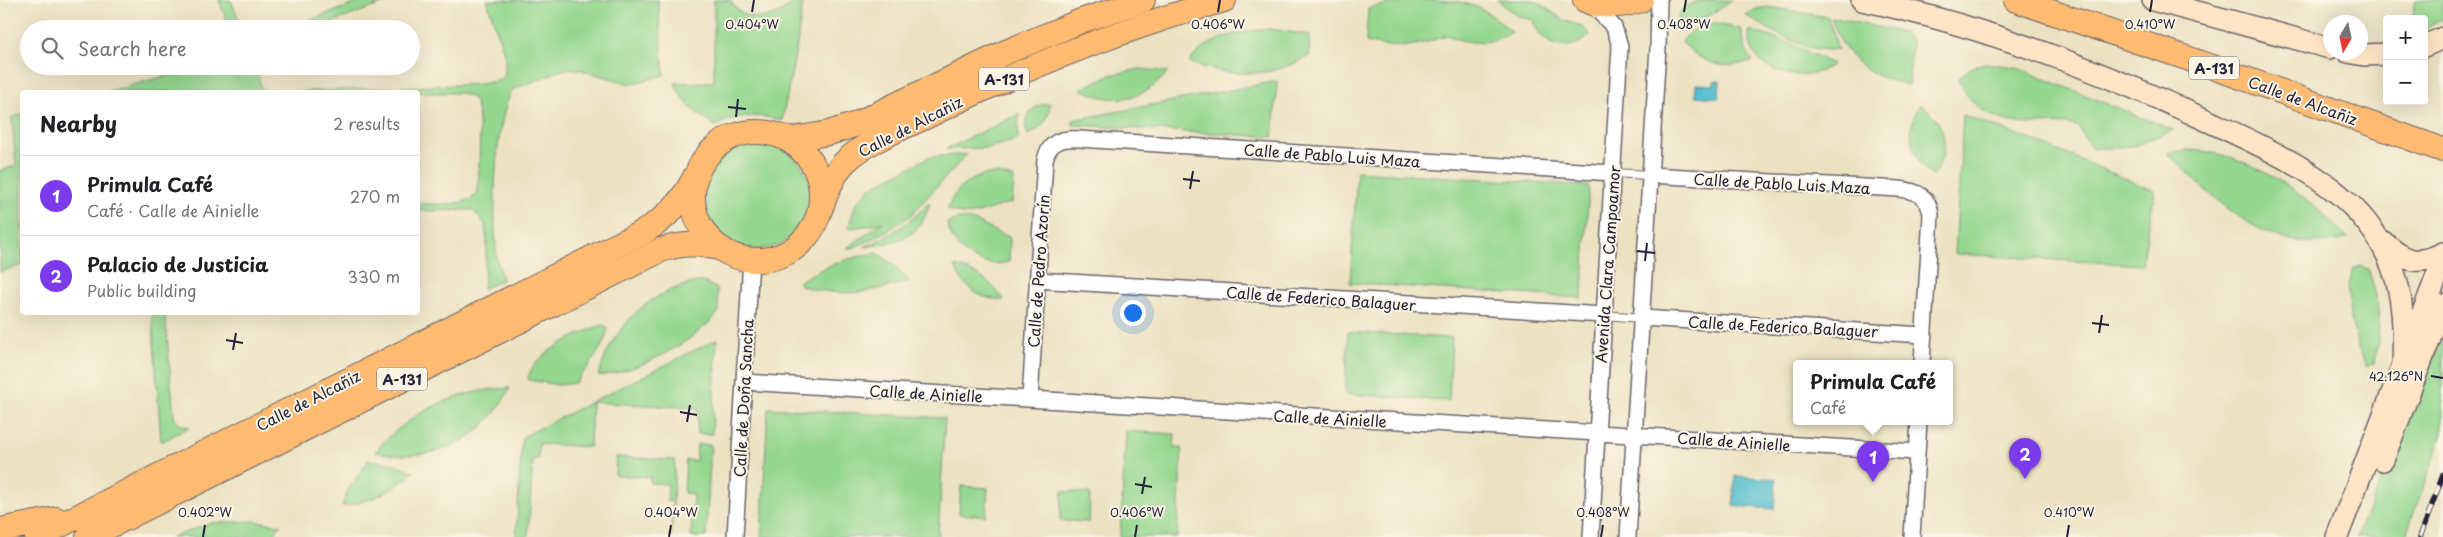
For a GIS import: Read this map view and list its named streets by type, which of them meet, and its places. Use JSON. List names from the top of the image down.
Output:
{
  "streets": {
    "main road": ["A-131", "Calle de Alcañiz"],
    "street": [
      "Calle de Pablo Luis Maza",
      "Avenida Clara Campoamor",
      "Calle de Pedro Azorín",
      "Calle de Federico Balaguer",
      "Calle de Ainielle",
      "Calle de Doña Sancha"
    ]
  },
  "crossings": [
    ["A-131", "Calle de Alcañiz"],
    ["A-131", "Calle de Doña Sancha"],
    ["Calle de Alcañiz", "Calle de Doña Sancha"],
    ["Calle de Pablo Luis Maza", "Avenida Clara Campoamor"],
    ["Calle de Pablo Luis Maza", "Calle de Pedro Azorín"],
    ["Calle de Pablo Luis Maza", "Calle de Federico Balaguer"],
    ["Avenida Clara Campoamor", "Calle de Federico Balaguer"],
    ["Avenida Clara Campoamor", "Calle de Ainielle"],
    ["Calle de Pedro Azorín", "Calle de Federico Balaguer"],
    ["Calle de Pedro Azorín", "Calle de Ainielle"],
    ["Calle de Ainielle", "Calle de Doña Sancha"]
  ],
  "north": "bottom",
  "page": {
    "map_buttons": ["+", "−"],
    "search": "Search here",
    "heading": ["Nearby", "2 results"],
    "list": [
      {
        "mark": "1",
        "name": "Primula Café",
        "note": "Café · Calle de Ainielle",
        "value": "270 m"
      },
      {
        "mark": "2",
        "name": "Palacio de Justicia",
        "note": "Public building",
        "value": "330 m"
      }
    ],
    "popup": ["Primula Café", "Café"],
    "pins": ["2", "1"]
  },
  "coordinates": [
    "0.404°W",
    "0.406°W",
    "0.408°W",
    "0.410°W",
    "42.126°N",
    "0.402°W"
  ]
}
